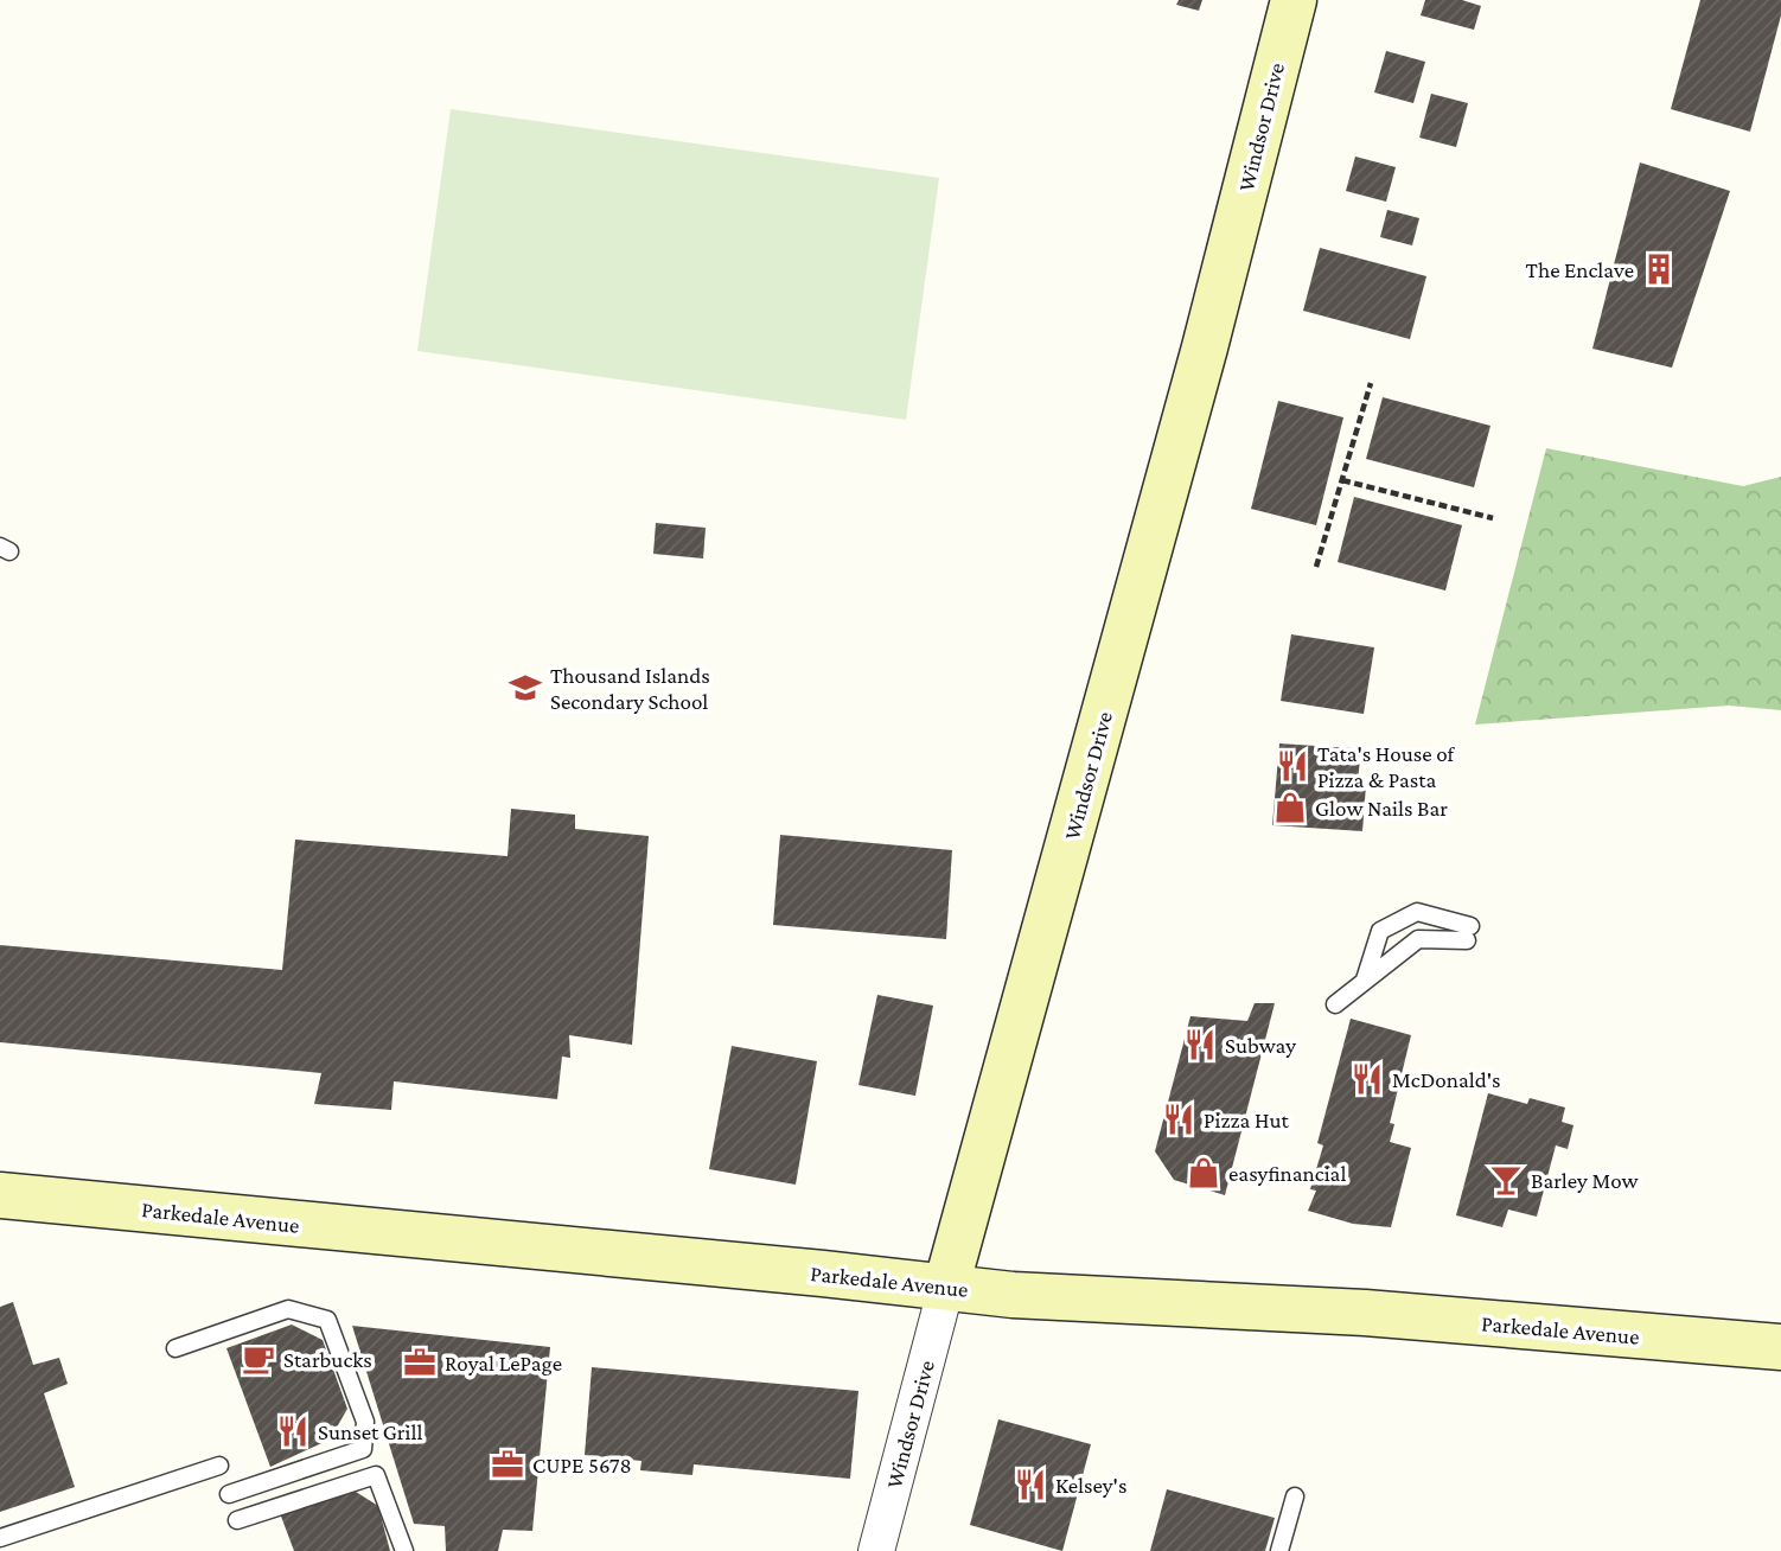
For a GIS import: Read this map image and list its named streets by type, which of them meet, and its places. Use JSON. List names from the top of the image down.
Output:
{
  "streets": {
    "main road": ["Windsor Drive", "Parkedale Avenue"]
  },
  "crossings": [
    ["Windsor Drive", "Parkedale Avenue"]
  ],
  "places": {
    "building": ["The Enclave"],
    "school or university": ["Thousand Islands Secondary School"],
    "restaurant": [
      "Tata's House of Pizza & Pasta",
      "Subway",
      "McDonald's",
      "Pizza Hut",
      "Sunset Grill",
      "Kelsey's"
    ],
    "shop": ["Glow Nails Bar", "easyfinancial"],
    "bar": ["Barley Mow"],
    "cafe": ["Starbucks"],
    "office": ["Royal LePage", "CUPE 5678"]
  }
}
